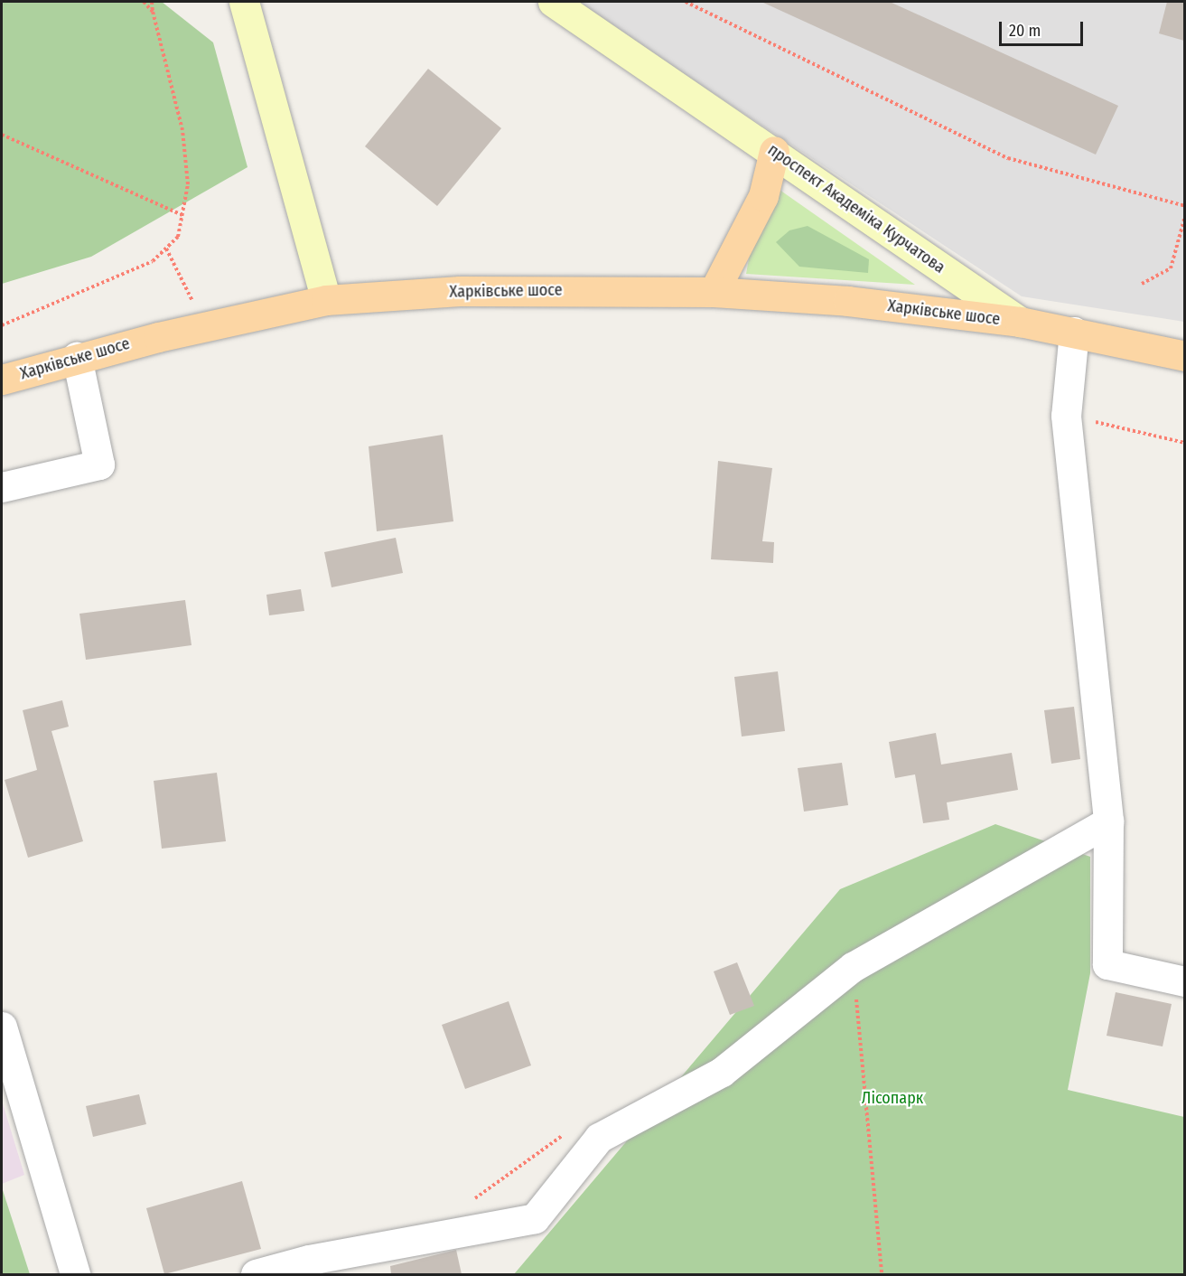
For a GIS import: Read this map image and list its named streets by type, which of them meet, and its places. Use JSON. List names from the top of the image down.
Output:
{
  "streets": {
    "main road": ["проспект Академіка Курчатова", "Харківське шосе"]
  },
  "crossings": [
    ["проспект Академіка Курчатова", "Харківське шосе"]
  ],
  "parks": ["Лісопарк"],
  "scale_bar": "20 m"
}
